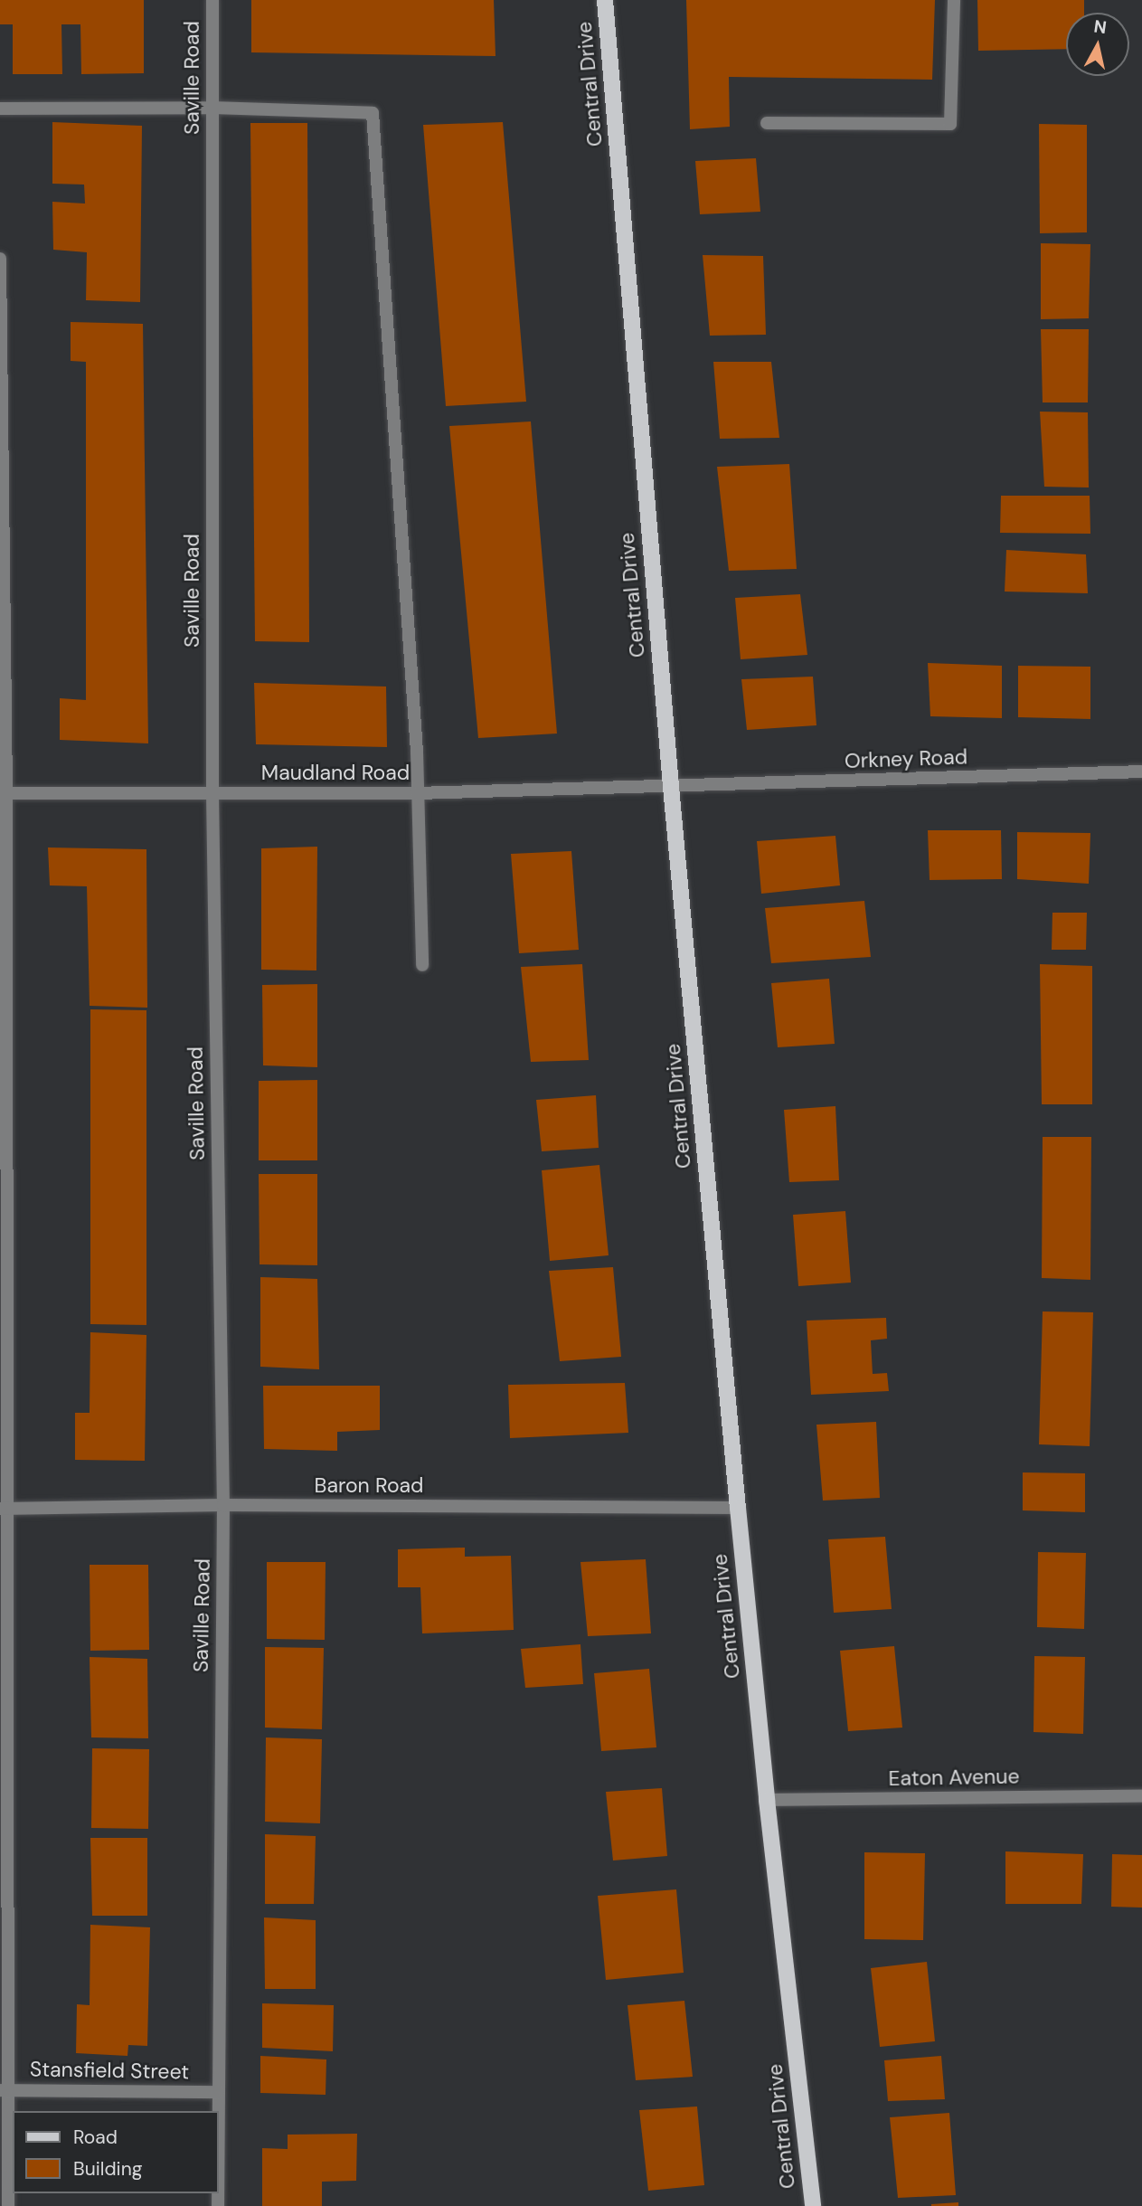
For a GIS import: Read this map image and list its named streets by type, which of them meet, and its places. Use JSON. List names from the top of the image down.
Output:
{
  "streets": {
    "main road": ["Central Drive"],
    "street": [
      "Saville Road",
      "Orkney Road",
      "Maudland Road",
      "Baron Road",
      "Eaton Avenue",
      "Stansfield Street"
    ]
  },
  "crossings": [
    ["Saville Road", "Maudland Road"],
    ["Saville Road", "Baron Road"],
    ["Saville Road", "Stansfield Street"],
    ["Central Drive", "Orkney Road"],
    ["Central Drive", "Maudland Road"],
    ["Central Drive", "Baron Road"],
    ["Central Drive", "Eaton Avenue"],
    ["Orkney Road", "Maudland Road"]
  ],
  "legend": ["Road", "Building"],
  "north": "top"
}
